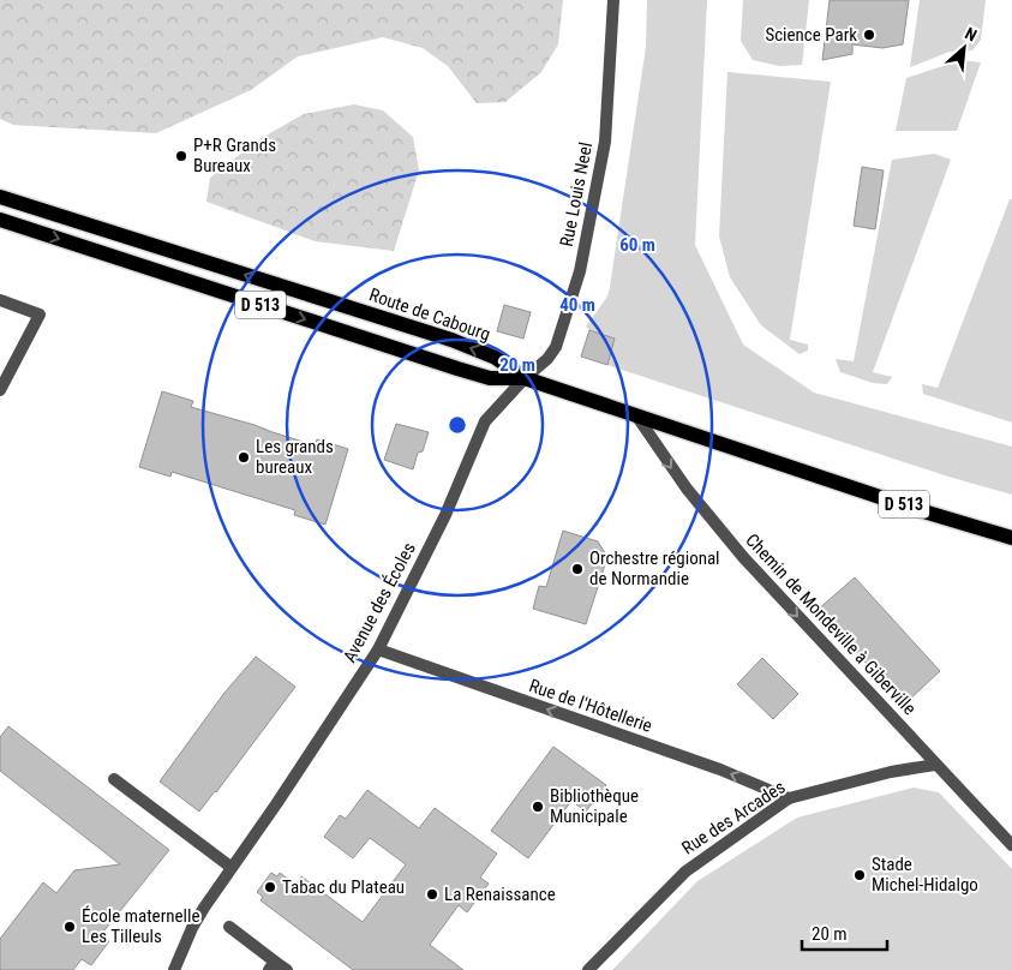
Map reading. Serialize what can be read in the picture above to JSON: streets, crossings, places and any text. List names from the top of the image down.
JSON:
{
  "streets": {
    "main road": ["D 513", "Route de Cabourg"],
    "street": [
      "Rue Louis Neel",
      "Avenue des Écoles",
      "Chemin de Mondeville à Giberville",
      "Rue de l'Hôtellerie",
      "Rue des Arcades"
    ]
  },
  "crossings": [
    ["Rue Louis Neel", "D 513"],
    ["Rue Louis Neel", "Route de Cabourg"],
    ["Rue Louis Neel", "Avenue des Écoles"],
    ["D 513", "Route de Cabourg"],
    ["D 513", "Avenue des Écoles"],
    ["D 513", "Chemin de Mondeville à Giberville"],
    ["Route de Cabourg", "Avenue des Écoles"],
    ["Avenue des Écoles", "Rue de l'Hôtellerie"],
    ["Chemin de Mondeville à Giberville", "Rue des Arcades"],
    ["Rue de l'Hôtellerie", "Rue des Arcades"]
  ],
  "one_way": ["Chemin de Mondeville à Giberville", "Rue de l'Hôtellerie"],
  "places": [
    "Science Park",
    "P+R Grands Bureaux",
    "Les grands bureaux",
    "Orchestre régional de Normandie",
    "Bibliothèque Municipale",
    "Stade Michel-Hidalgo",
    "Tabac du Plateau",
    "La Renaissance",
    "École maternelle Les Tilleuls"
  ],
  "scale_bar": "20 m",
  "north": "top right",
  "rings": ["60 m", "40 m", "20 m"]
}
